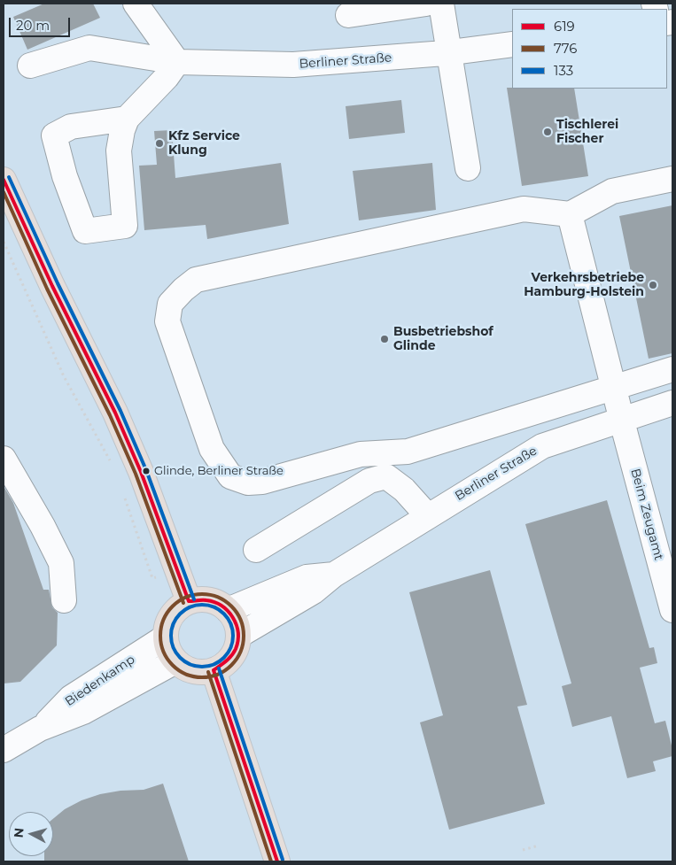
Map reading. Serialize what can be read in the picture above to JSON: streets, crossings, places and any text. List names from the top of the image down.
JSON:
{
  "streets": {
    "street": ["Berliner Straße", "Beim Zeugamt", "Biedenkamp"]
  },
  "crossings": [
    ["Berliner Straße", "Beim Zeugamt"],
    ["Berliner Straße", "Biedenkamp"]
  ],
  "places": [
    "Tischlerei Fischer",
    "Kfz Service Klung",
    "Verkehrsbetriebe Hamburg-Holstein",
    "Busbetriebshof Glinde",
    "Glinde, Berliner Straße"
  ],
  "lines": ["transit line 133", "transit line 619", "transit line 776"],
  "legend": ["619", "776", "133"],
  "scale_bar": "20 m",
  "north": "left"
}
